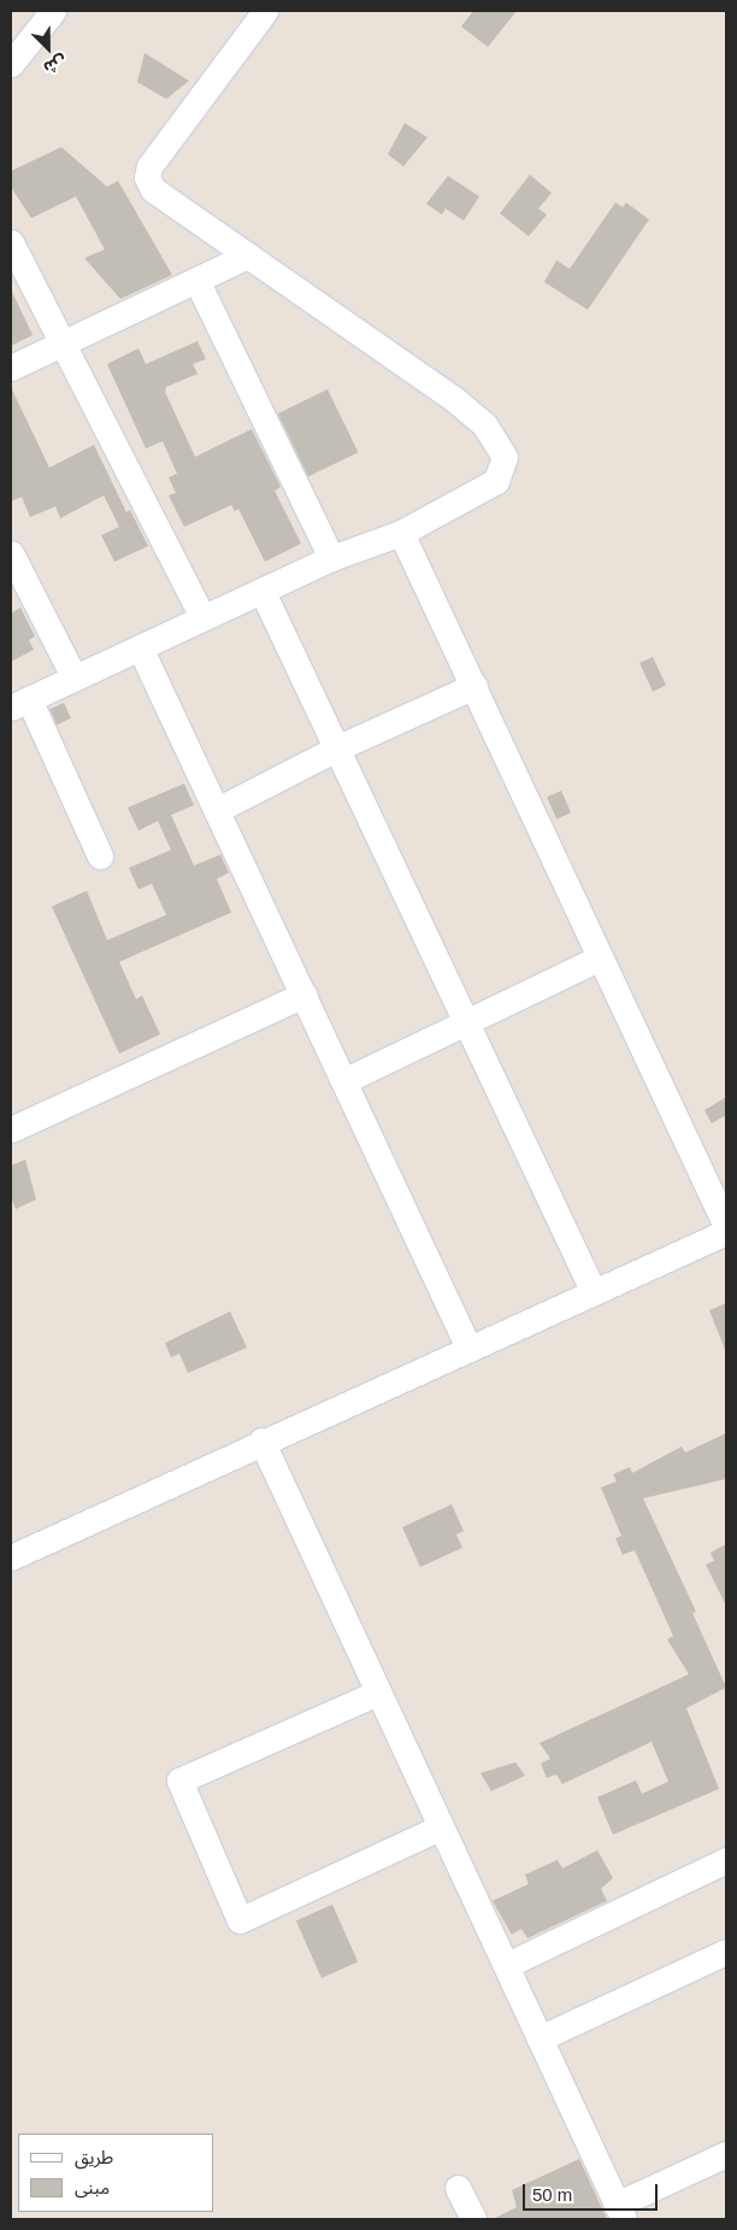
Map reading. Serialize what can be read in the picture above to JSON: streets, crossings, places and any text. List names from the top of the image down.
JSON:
{
  "legend": ["طريق", "مبنى"],
  "scale_bar": "50 m",
  "north": "bottom right"
}
